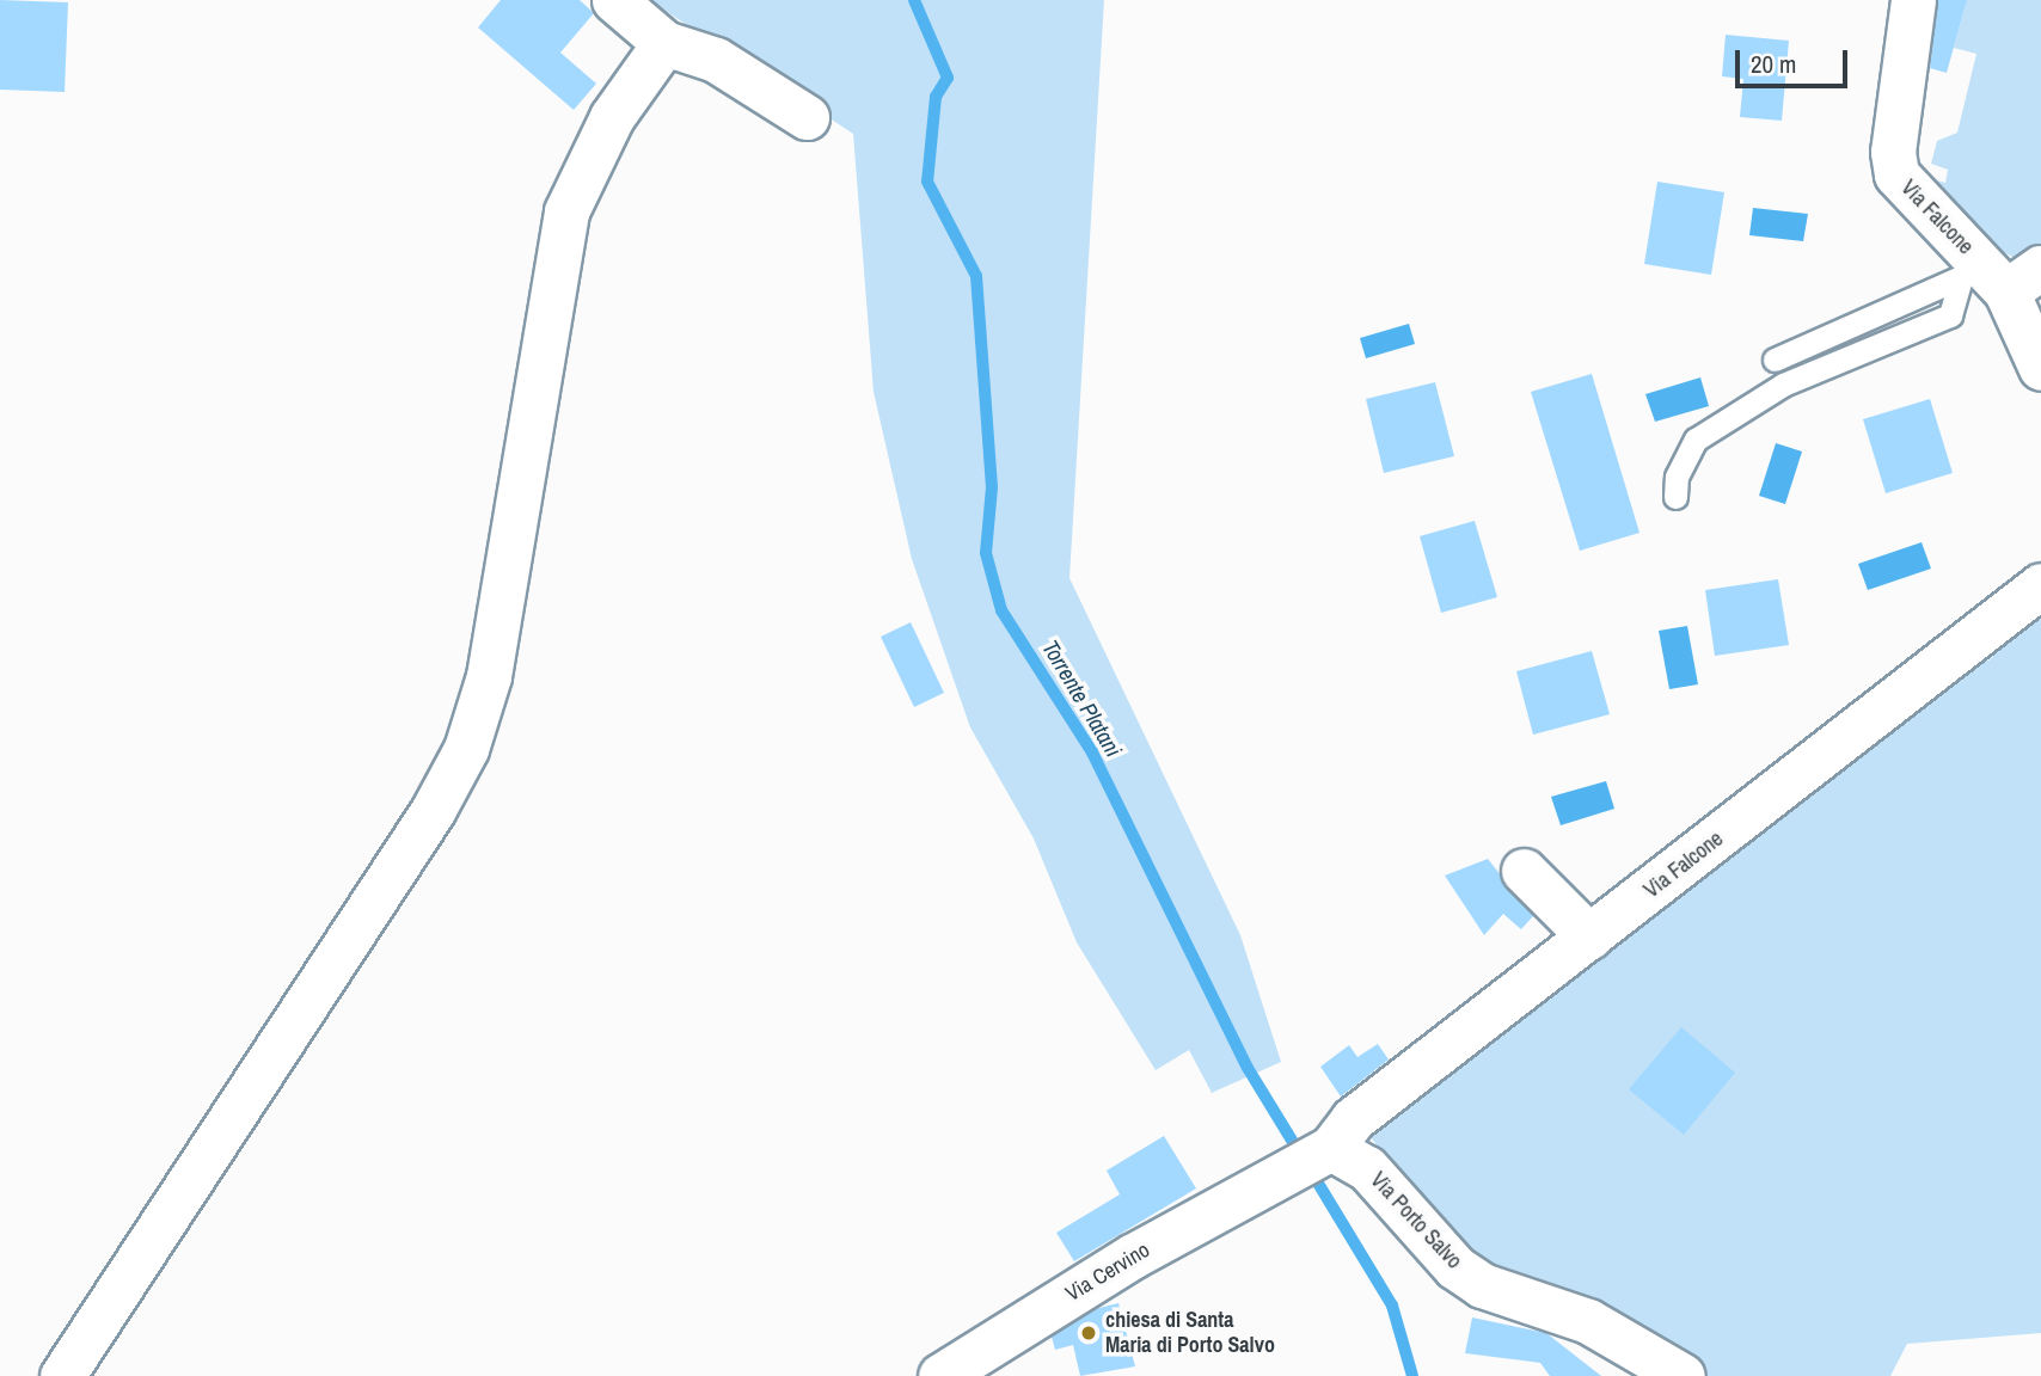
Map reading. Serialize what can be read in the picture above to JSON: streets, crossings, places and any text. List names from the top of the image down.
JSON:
{
  "streets": {
    "street": ["Via Falcone", "Via Porto Salvo", "Via Cervino"]
  },
  "crossings": [
    ["Via Falcone", "Via Porto Salvo"],
    ["Via Falcone", "Via Cervino"],
    ["Via Porto Salvo", "Via Cervino"]
  ],
  "water": ["Torrente Platani"],
  "places": ["chiesa di Santa Maria di Porto Salvo"],
  "scale_bar": "20 m"
}
